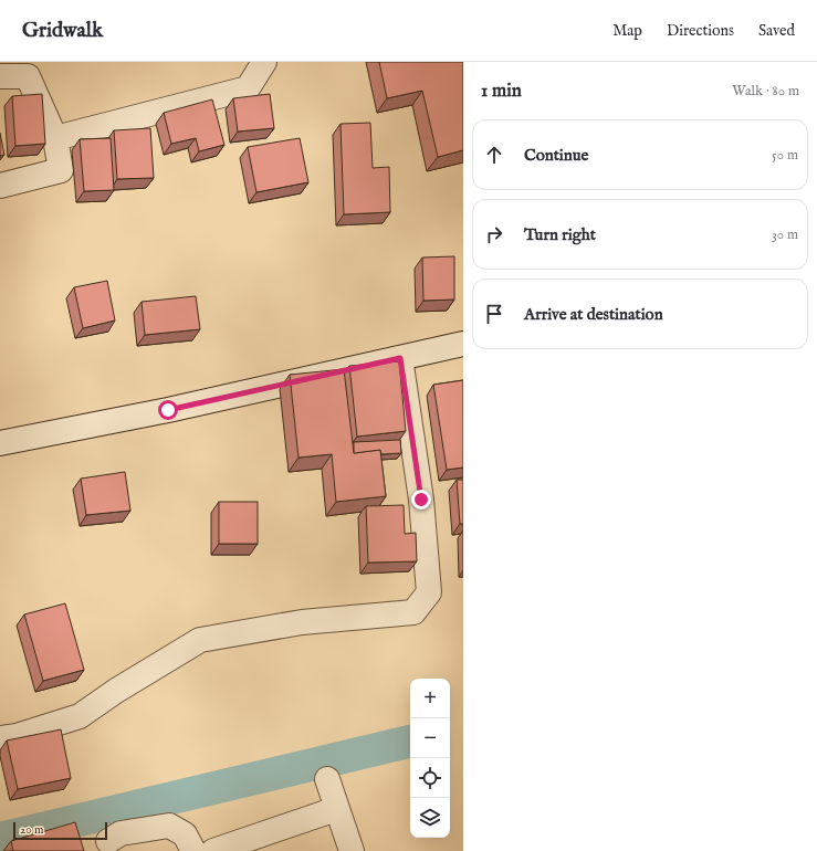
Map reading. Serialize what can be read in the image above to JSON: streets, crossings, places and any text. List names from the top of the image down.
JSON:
{
  "scale_bar": "20 m",
  "page": {
    "header": "Gridwalk",
    "nav": ["Map", "Directions", "Saved"],
    "heading": ["1 min", "Walk · 80 m"],
    "list": [
      ["Continue", "50 m"],
      ["Turn right", "30 m"],
      "Arrive at destination"
    ],
    "map_buttons": ["+", "−"],
    "scale": "20 m"
  }
}
